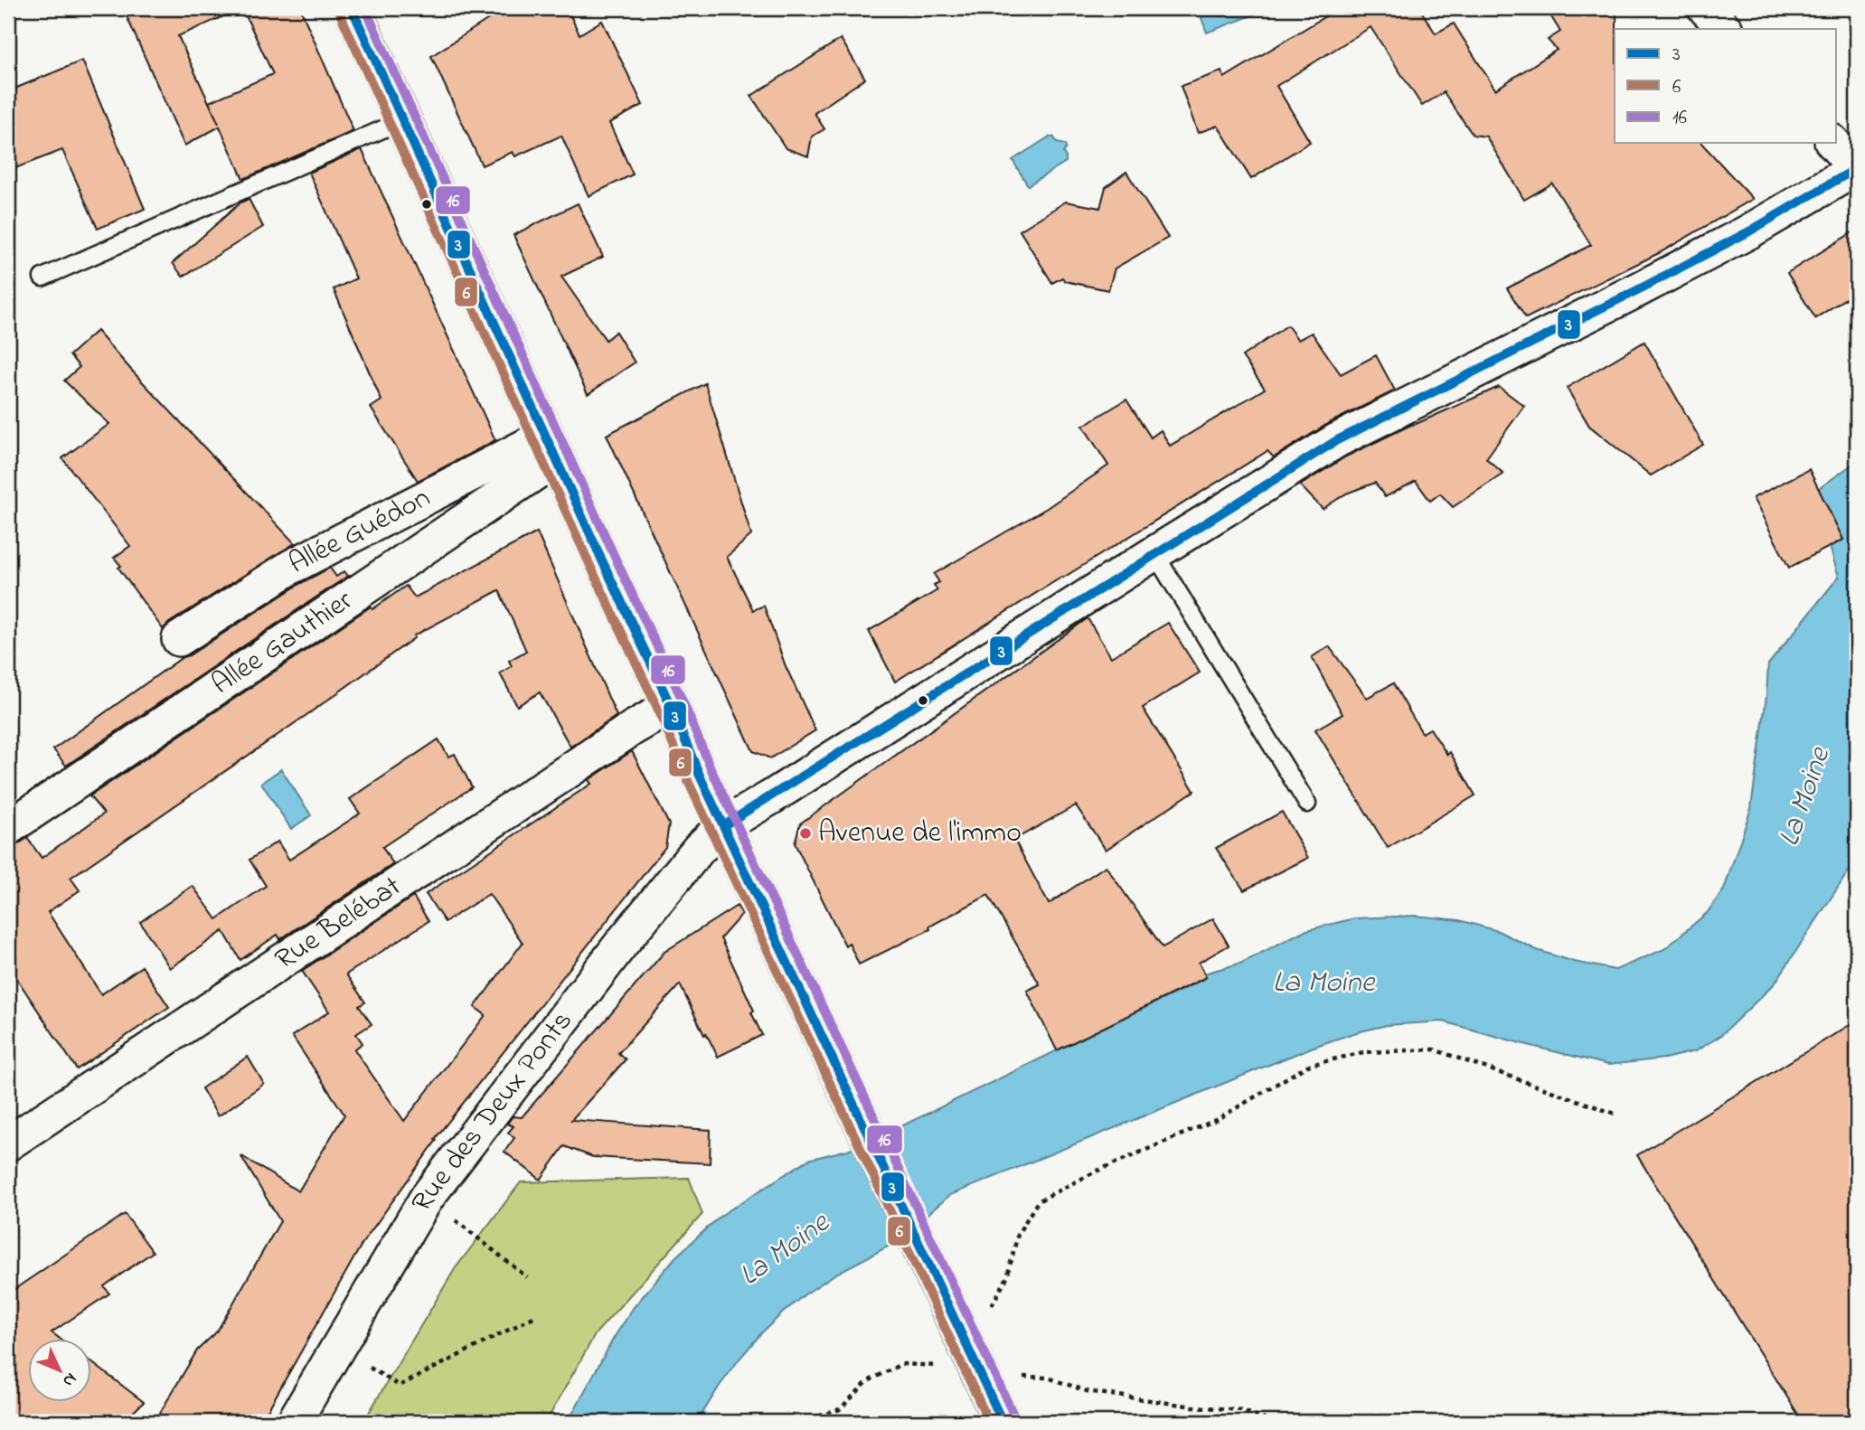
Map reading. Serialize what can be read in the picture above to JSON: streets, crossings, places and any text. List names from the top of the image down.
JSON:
{
  "streets": {
    "street": [
      "Allée Guédon",
      "Allée Gauthier",
      "Rue Belébat",
      "Rue des Deux Ponts"
    ]
  },
  "crossings": [
    ["Allée Guédon", "Allée Gauthier"]
  ],
  "water": ["La Moine"],
  "places": ["Avenue de l'immo"],
  "lines": ["transit line 3", "transit line 16", "transit line 6"],
  "legend": ["3", "6", "16"],
  "north": "bottom right"
}
